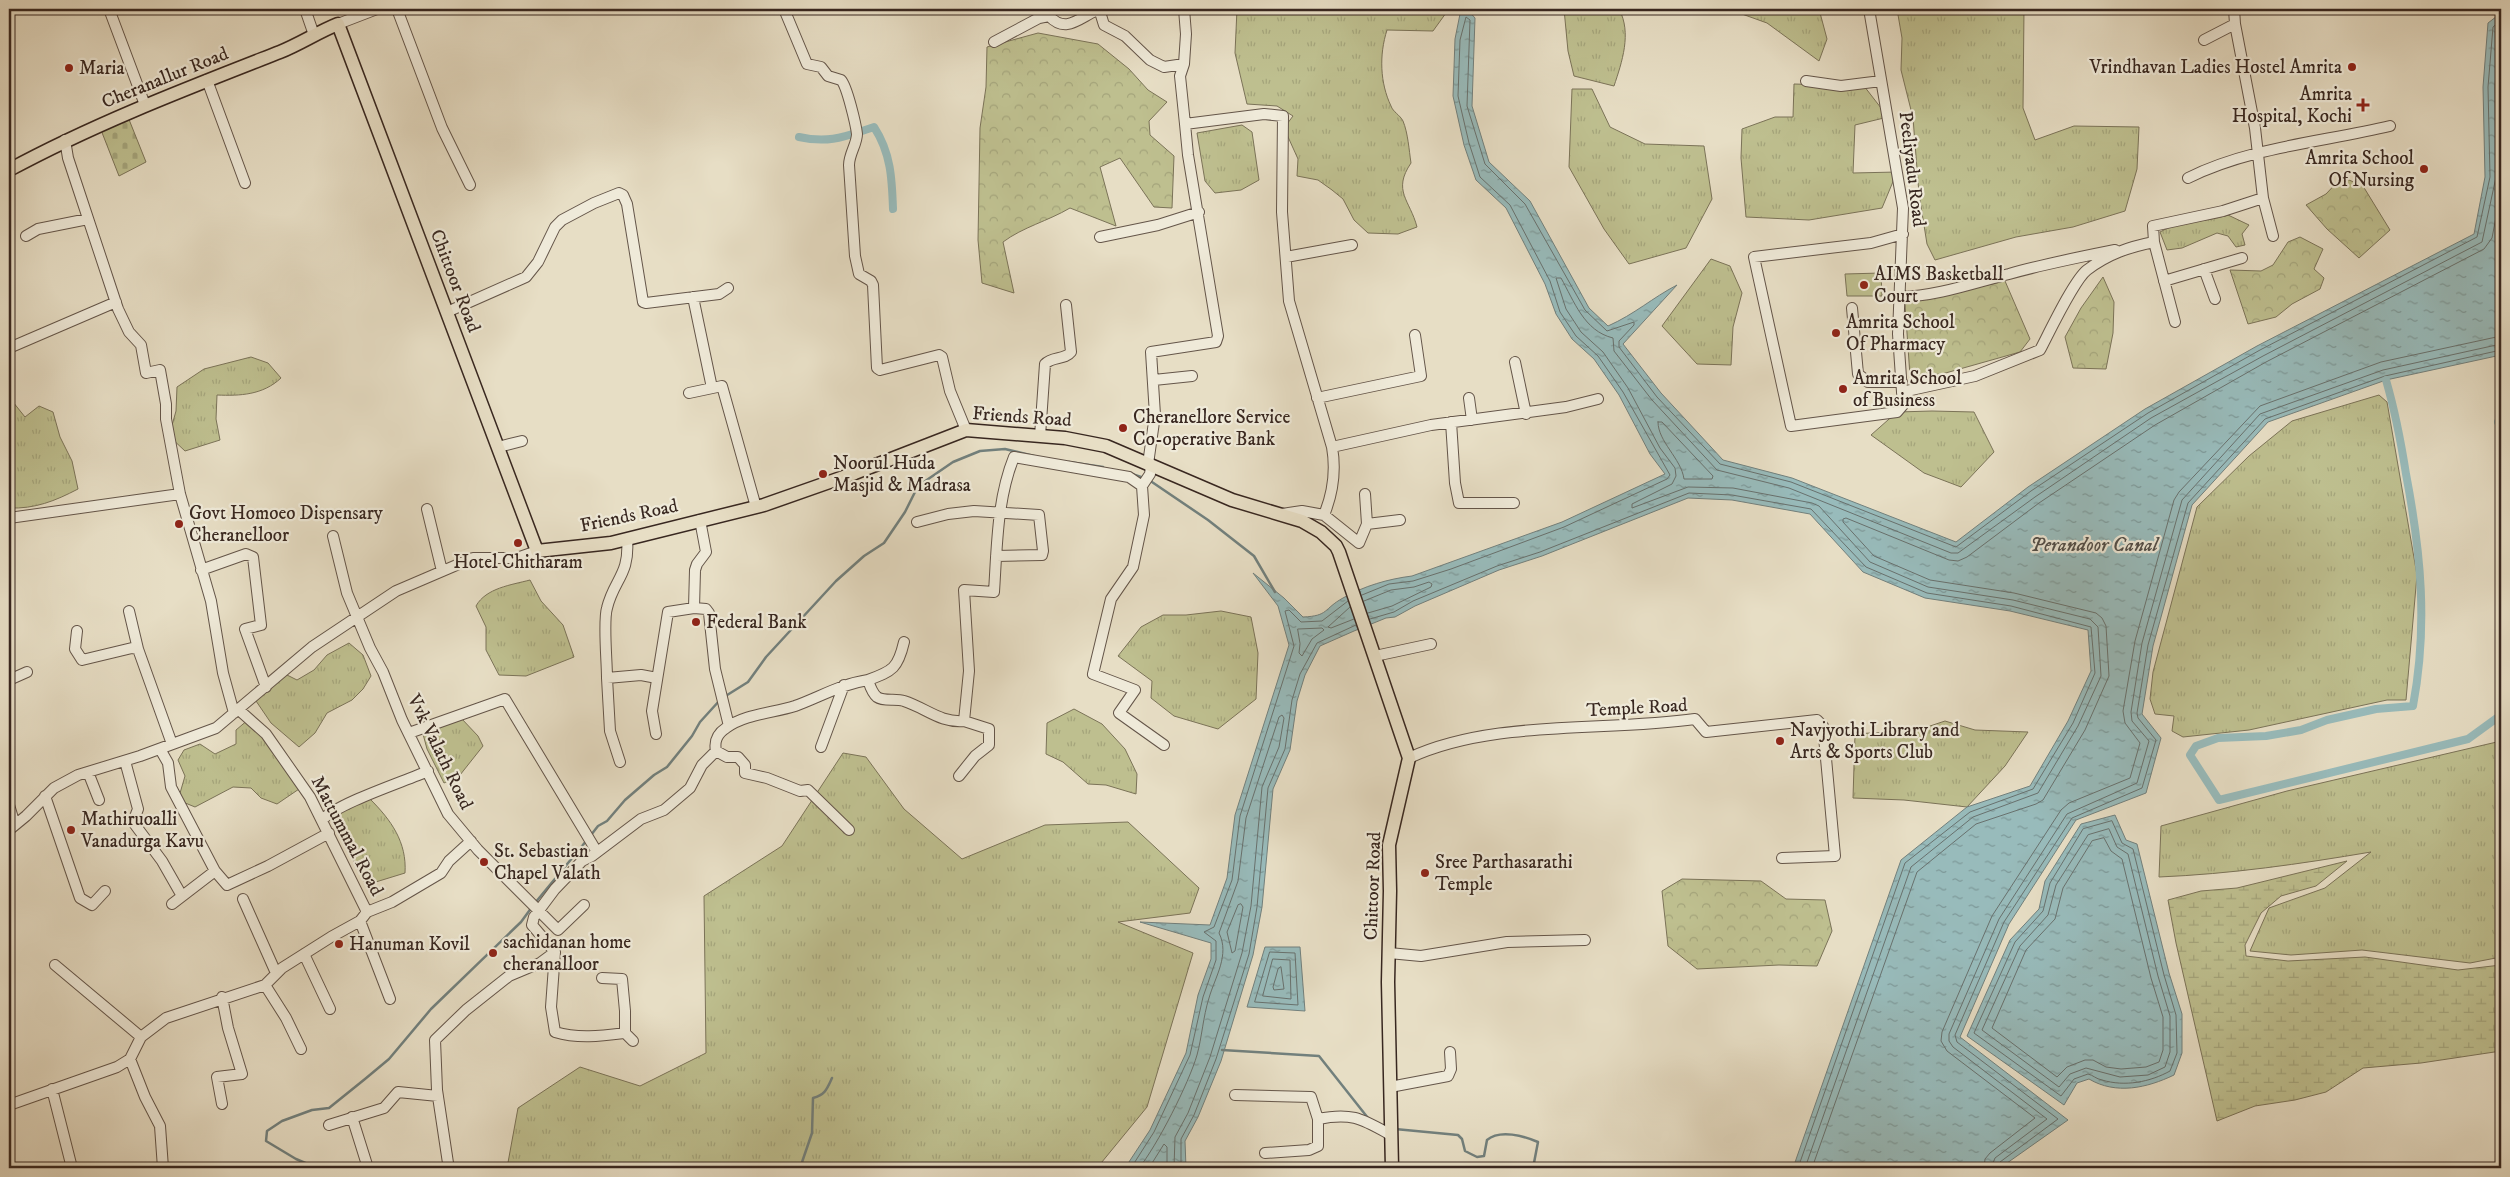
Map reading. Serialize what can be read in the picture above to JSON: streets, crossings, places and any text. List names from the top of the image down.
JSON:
{
  "streets": {
    "main road": ["Cheranallur Road", "Chittoor Road", "Friends Road"],
    "street": [
      "Peeliyadu Road",
      "Temple Road",
      "Vvk Valath Road",
      "Mattummal Road"
    ]
  },
  "crossings": [
    ["Cheranallur Road", "Chittoor Road"],
    ["Chittoor Road", "Friends Road"],
    ["Chittoor Road", "Temple Road"]
  ],
  "water": ["Perandoor Canal"],
  "places": {
    "other": [
      "Vrindhavan Ladies Hostel Amrita",
      "Maria",
      "Amrita School Of Nursing",
      "AIMS Basketball Court",
      "Amrita School Of Pharmacy",
      "Amrita School of Business",
      "Cheranellore Service Co-operative Bank",
      "Noorul Huda Masjid & Madrasa",
      "Govt Homoeo Dispensary Cheranelloor",
      "Hotel Chitharam",
      "Federal Bank",
      "Navjyothi Library and Arts & Sports Club",
      "Mathiruoalli Vanadurga Kavu",
      "St. Sebastian Chapel Valath",
      "Sree Parthasarathi Temple",
      "Hanuman Kovil",
      "sachidanan home cheranalloor"
    ],
    "health": ["Amrita Hospital, Kochi"]
  }
}
